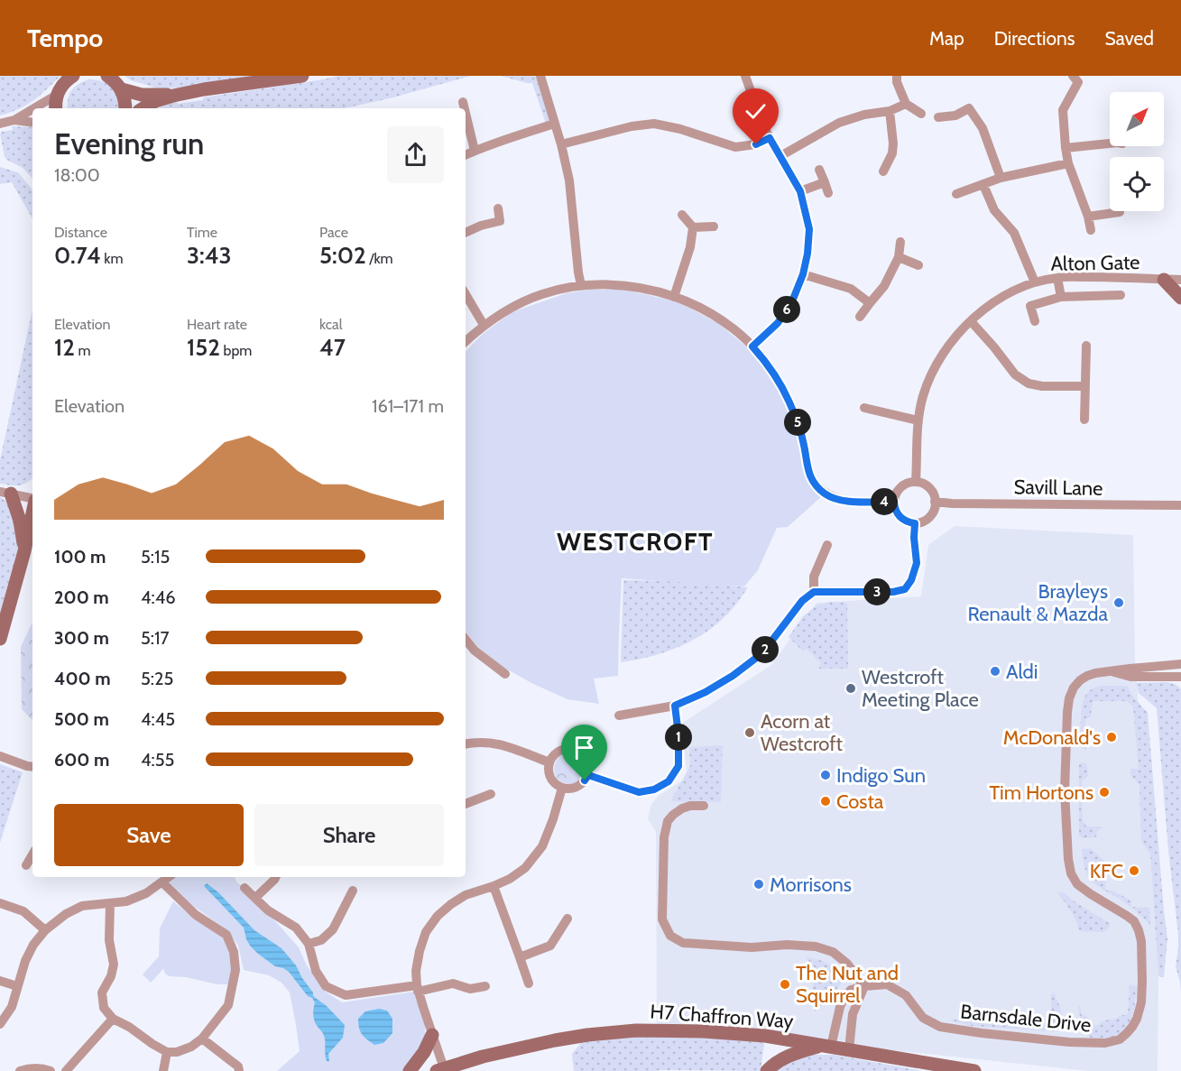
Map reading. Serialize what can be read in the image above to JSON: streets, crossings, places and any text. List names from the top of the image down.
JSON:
{
  "streets": {
    "street": [
      "Alton Gate",
      "Savill Lane",
      "H7 Chaffron Way",
      "Barnsdale Drive"
    ]
  },
  "crossings": [
    ["Alton Gate", "Savill Lane"]
  ],
  "districts": ["WESTCROFT"],
  "places": [
    "Brayleys Renault & Mazda",
    "Aldi",
    "Westcroft Meeting Place",
    "Acorn at Westcroft",
    "McDonald's",
    "Indigo Sun",
    "Tim Hortons",
    "Costa",
    "KFC",
    "Morrisons",
    "The Nut and Squirrel"
  ],
  "north": "top right",
  "page": {
    "header": "Tempo",
    "nav": ["Map", "Directions", "Saved"],
    "heading": ["Evening run", "18:00"],
    "stats": [
      ["Distance", "0.74 km"],
      ["Time", "3:43"],
      ["Pace", "5:02 /km"],
      ["Elevation", "12 m"],
      ["Heart rate", "152 bpm"],
      ["kcal", "47"]
    ],
    "pins": [
      "6",
      "5",
      "4",
      "3",
      "2",
      "1"
    ],
    "chart": ["Elevation", "161–171 m"],
    "list": [
      {
        "name": "100 m",
        "note": "5:15"
      },
      {
        "name": "200 m",
        "note": "4:46"
      },
      {
        "name": "300 m",
        "note": "5:17"
      },
      {
        "name": "400 m",
        "note": "5:25"
      },
      {
        "name": "500 m",
        "note": "4:45"
      },
      {
        "name": "600 m",
        "note": "4:55"
      }
    ],
    "buttons": ["Save", "Share"]
  }
}
